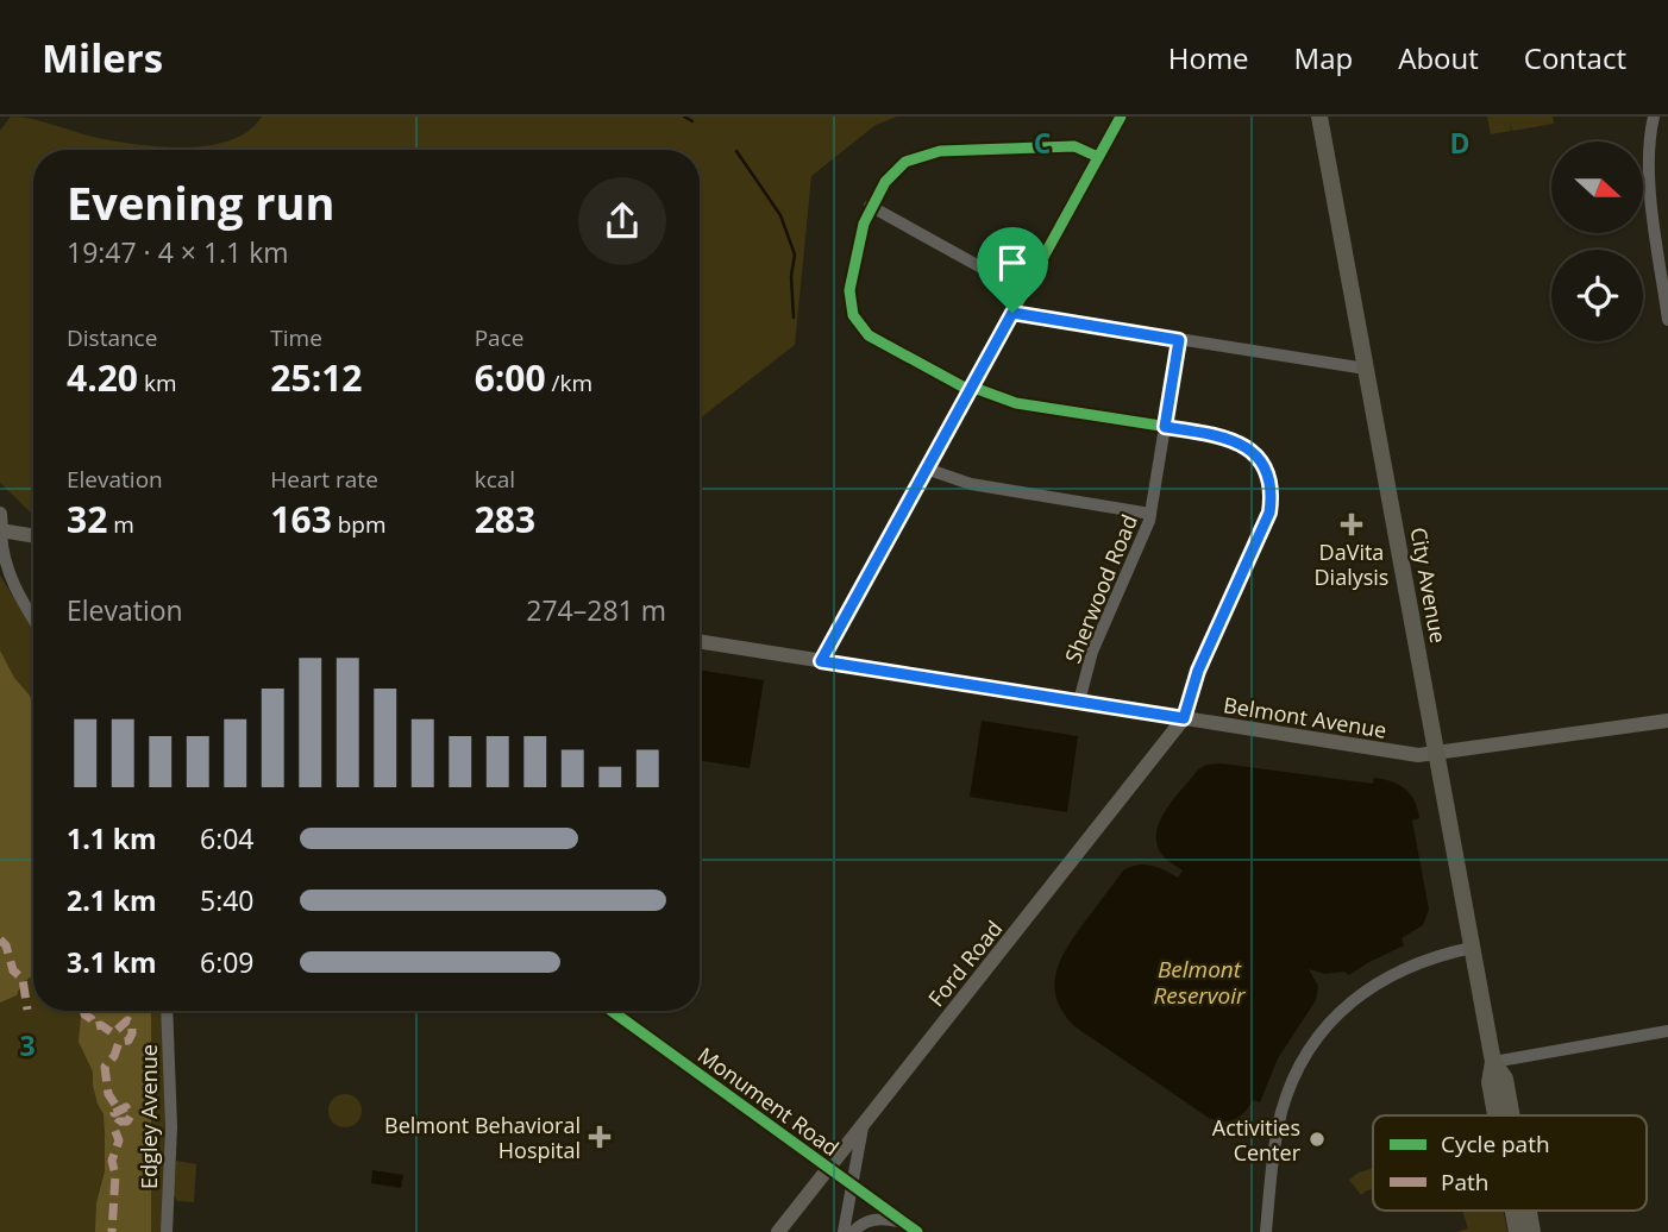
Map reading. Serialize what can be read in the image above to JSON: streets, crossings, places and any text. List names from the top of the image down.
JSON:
{
  "streets": {
    "highway": ["City Avenue"],
    "main road": ["Belmont Avenue", "Ford Road"],
    "street": ["Sherwood Road", "Monument Road", "Edgley Avenue"]
  },
  "crossings": [
    ["City Avenue", "Belmont Avenue"],
    ["Sherwood Road", "Belmont Avenue"],
    ["Belmont Avenue", "Ford Road"],
    ["Ford Road", "Monument Road"]
  ],
  "water": ["Belmont Reservoir"],
  "places": {
    "health": ["DaVita Dialysis", "Belmont Behavioral Hospital"],
    "other": ["Activities Center"]
  },
  "legend": ["Cycle path", "Path"],
  "north": "right",
  "page": {
    "header": "Milers",
    "nav": [
      "Home",
      "Map",
      "About",
      "Contact"
    ],
    "heading": ["Evening run", "19:47 · 4 × 1.1 km"],
    "stats": [
      ["Distance", "4.20 km"],
      ["Time", "25:12"],
      ["Pace", "6:00 /km"],
      ["Elevation", "32 m"],
      ["Heart rate", "163 bpm"],
      ["kcal", "283"]
    ],
    "chart": ["Elevation", "274–281 m"],
    "list": [
      {
        "name": "1.1 km",
        "note": "6:04"
      },
      {
        "name": "2.1 km",
        "note": "5:40"
      },
      {
        "name": "3.1 km",
        "note": "6:09"
      }
    ]
  },
  "grid": {
    "columns": ["C", "D"],
    "rows": ["3"]
  }
}
